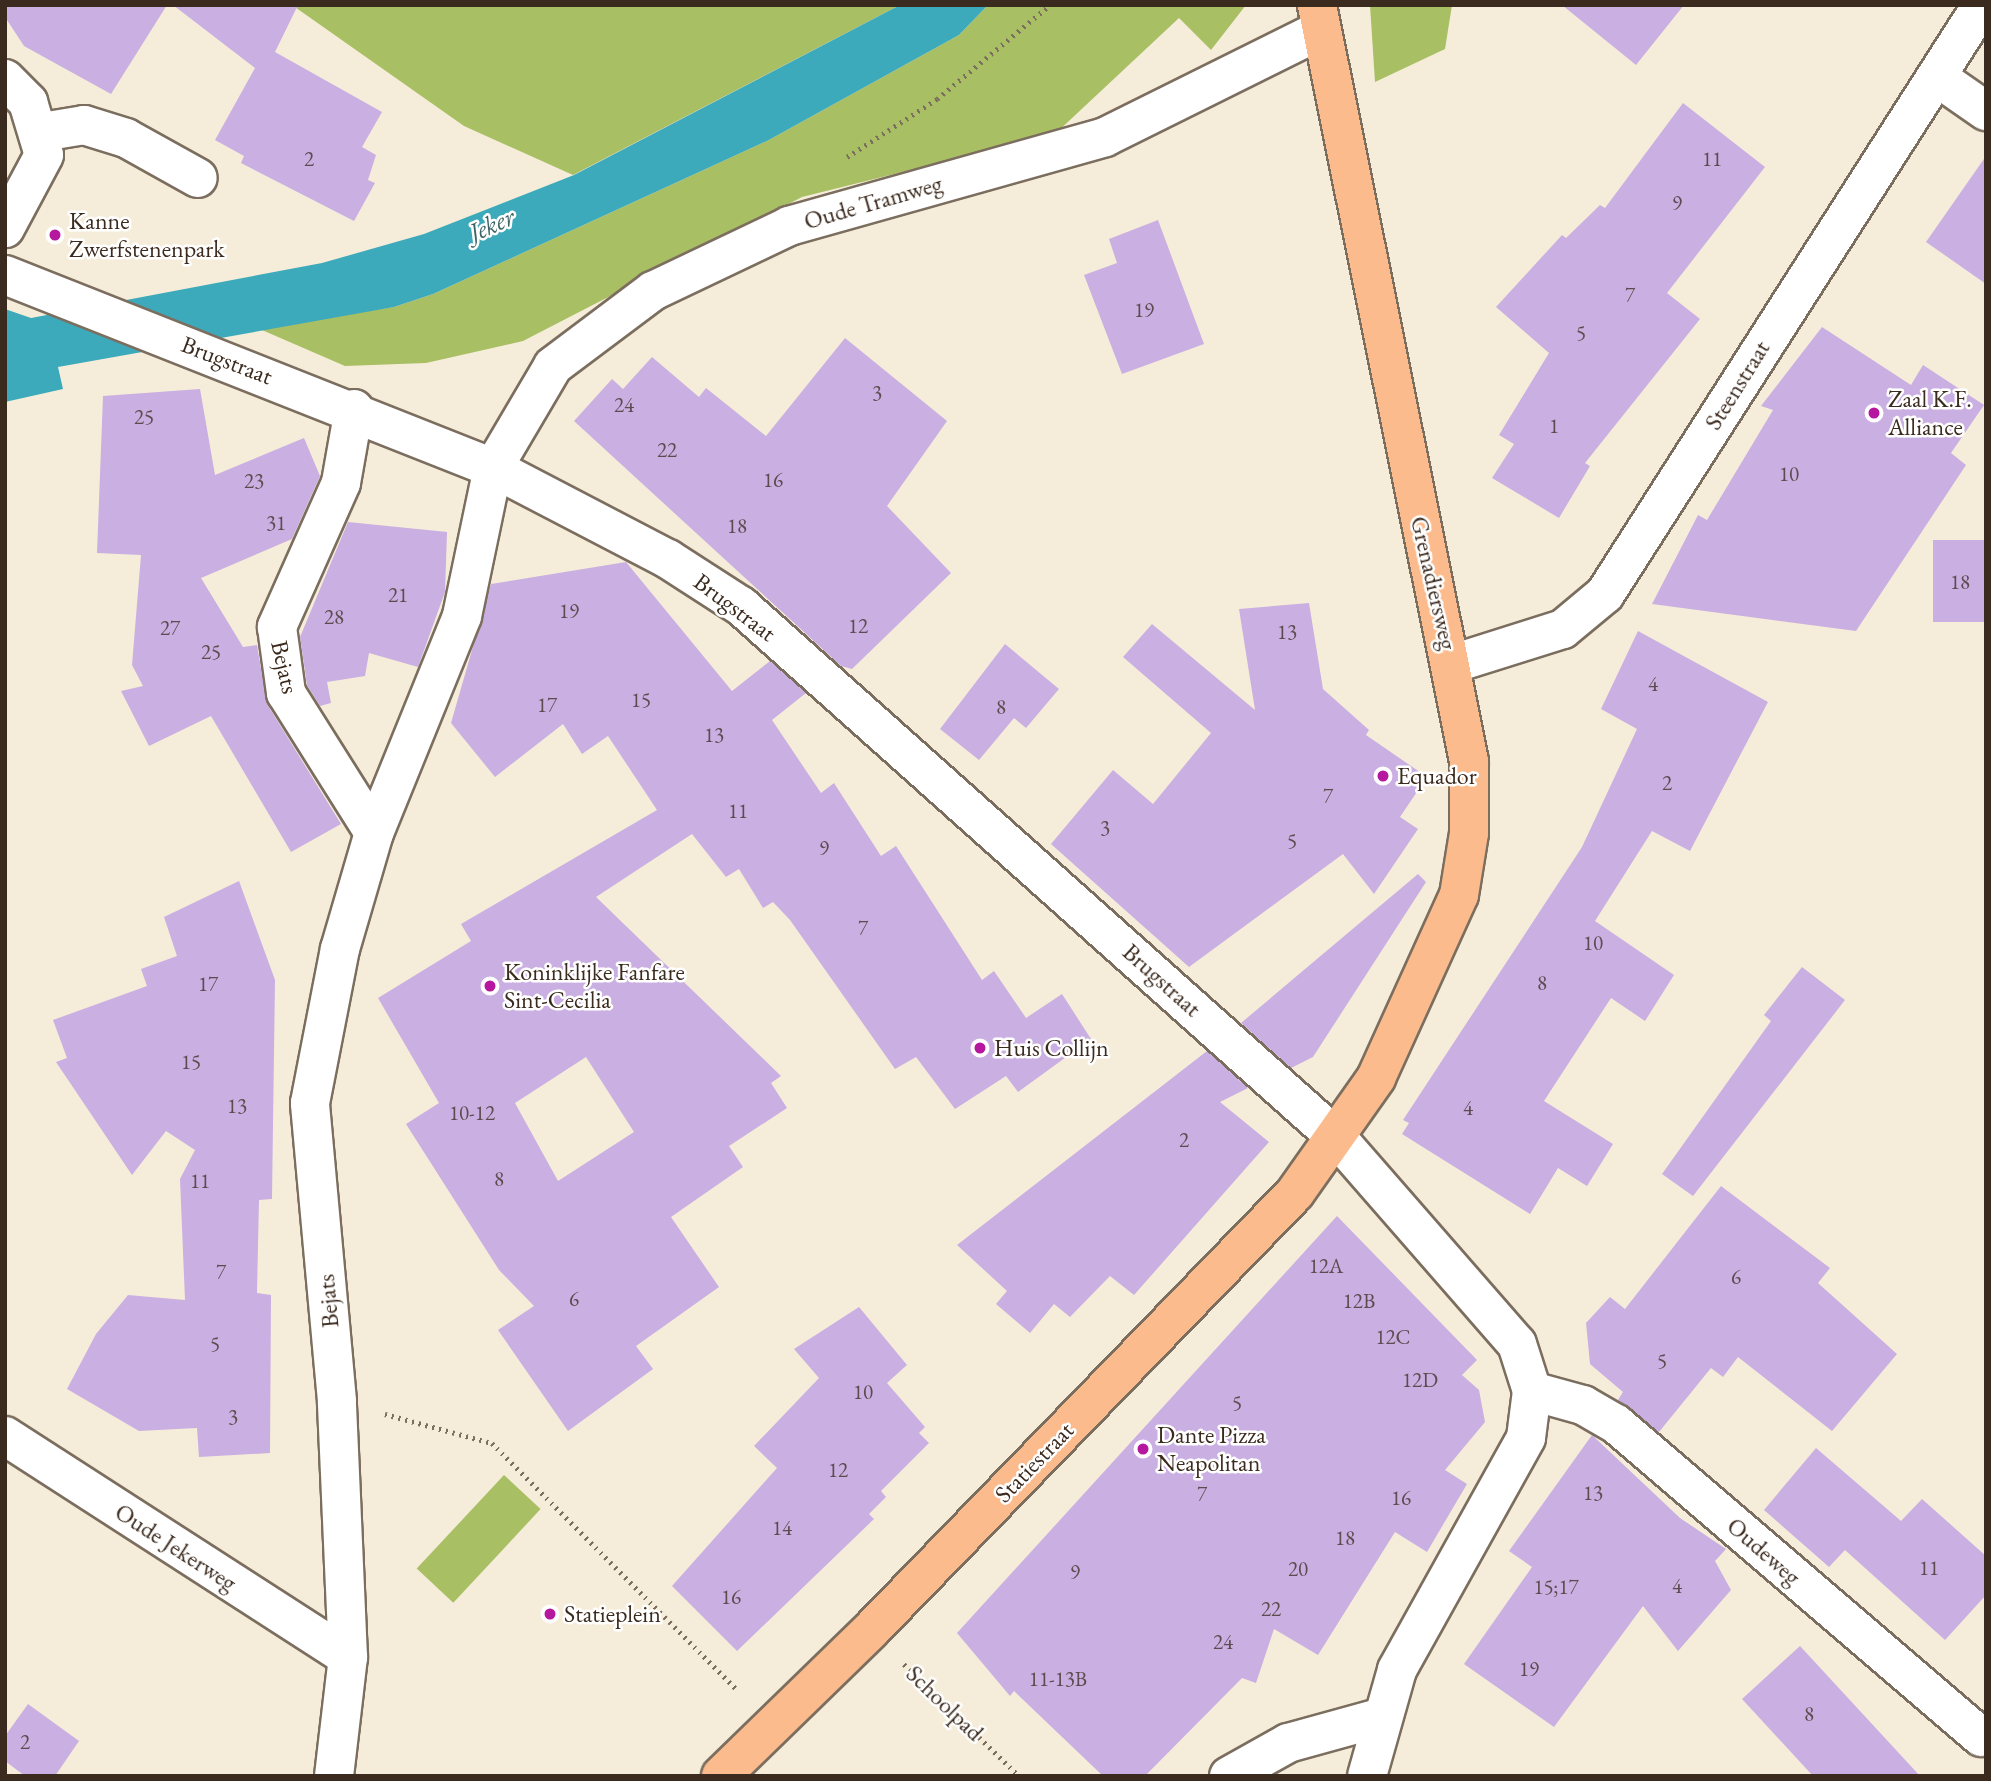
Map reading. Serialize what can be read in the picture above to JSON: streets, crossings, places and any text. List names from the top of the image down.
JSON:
{
  "streets": {
    "main road": ["Grenadiersweg", "Statiestraat"],
    "street": [
      "Oude Tramweg",
      "Brugstraat",
      "Steenstraat",
      "Bejats",
      "Oude Jekerweg",
      "Oudeweg"
    ],
    "path": ["Schoolpad"]
  },
  "crossings": [
    ["Oude Tramweg", "Brugstraat"],
    ["Oude Tramweg", "Grenadiersweg"],
    ["Oude Tramweg", "Bejats"],
    ["Brugstraat", "Grenadiersweg"],
    ["Brugstraat", "Bejats"],
    ["Brugstraat", "Statiestraat"],
    ["Steenstraat", "Grenadiersweg"],
    ["Grenadiersweg", "Statiestraat"],
    ["Bejats", "Oude Jekerweg"],
    ["Statiestraat", "Schoolpad"]
  ],
  "water": ["Jeker"],
  "places": [
    "Kanne Zwerfstenenpark",
    "Zaal K.F. Alliance",
    "Equador",
    "Koninklijke Fanfare Sint-Cecilia",
    "Huis Collijn",
    "Dante Pizza Neapolitan",
    "Statieplein"
  ],
  "house_numbers": [
    "2",
    "11",
    "9",
    "7",
    "19",
    "5",
    "3",
    "24",
    "25",
    "1",
    "22",
    "10",
    "16",
    "23",
    "31",
    "18",
    "18",
    "21",
    "19",
    "28",
    "12",
    "27",
    "13",
    "25",
    "4",
    "15",
    "17",
    "8",
    "13",
    "2",
    "7",
    "11",
    "3",
    "5",
    "9",
    "7",
    "10",
    "8",
    "17",
    "15",
    "13",
    "4",
    "10-12",
    "2",
    "8",
    "11",
    "12A",
    "7",
    "6",
    "6",
    "12B",
    "12C",
    "5",
    "5",
    "12D",
    "10",
    "5",
    "3",
    "12",
    "13",
    "7",
    "16",
    "14",
    "18",
    "11",
    "20",
    "9",
    "4",
    "15;17",
    "16",
    "22",
    "24",
    "19",
    "11-13B",
    "8",
    "2"
  ]
}
